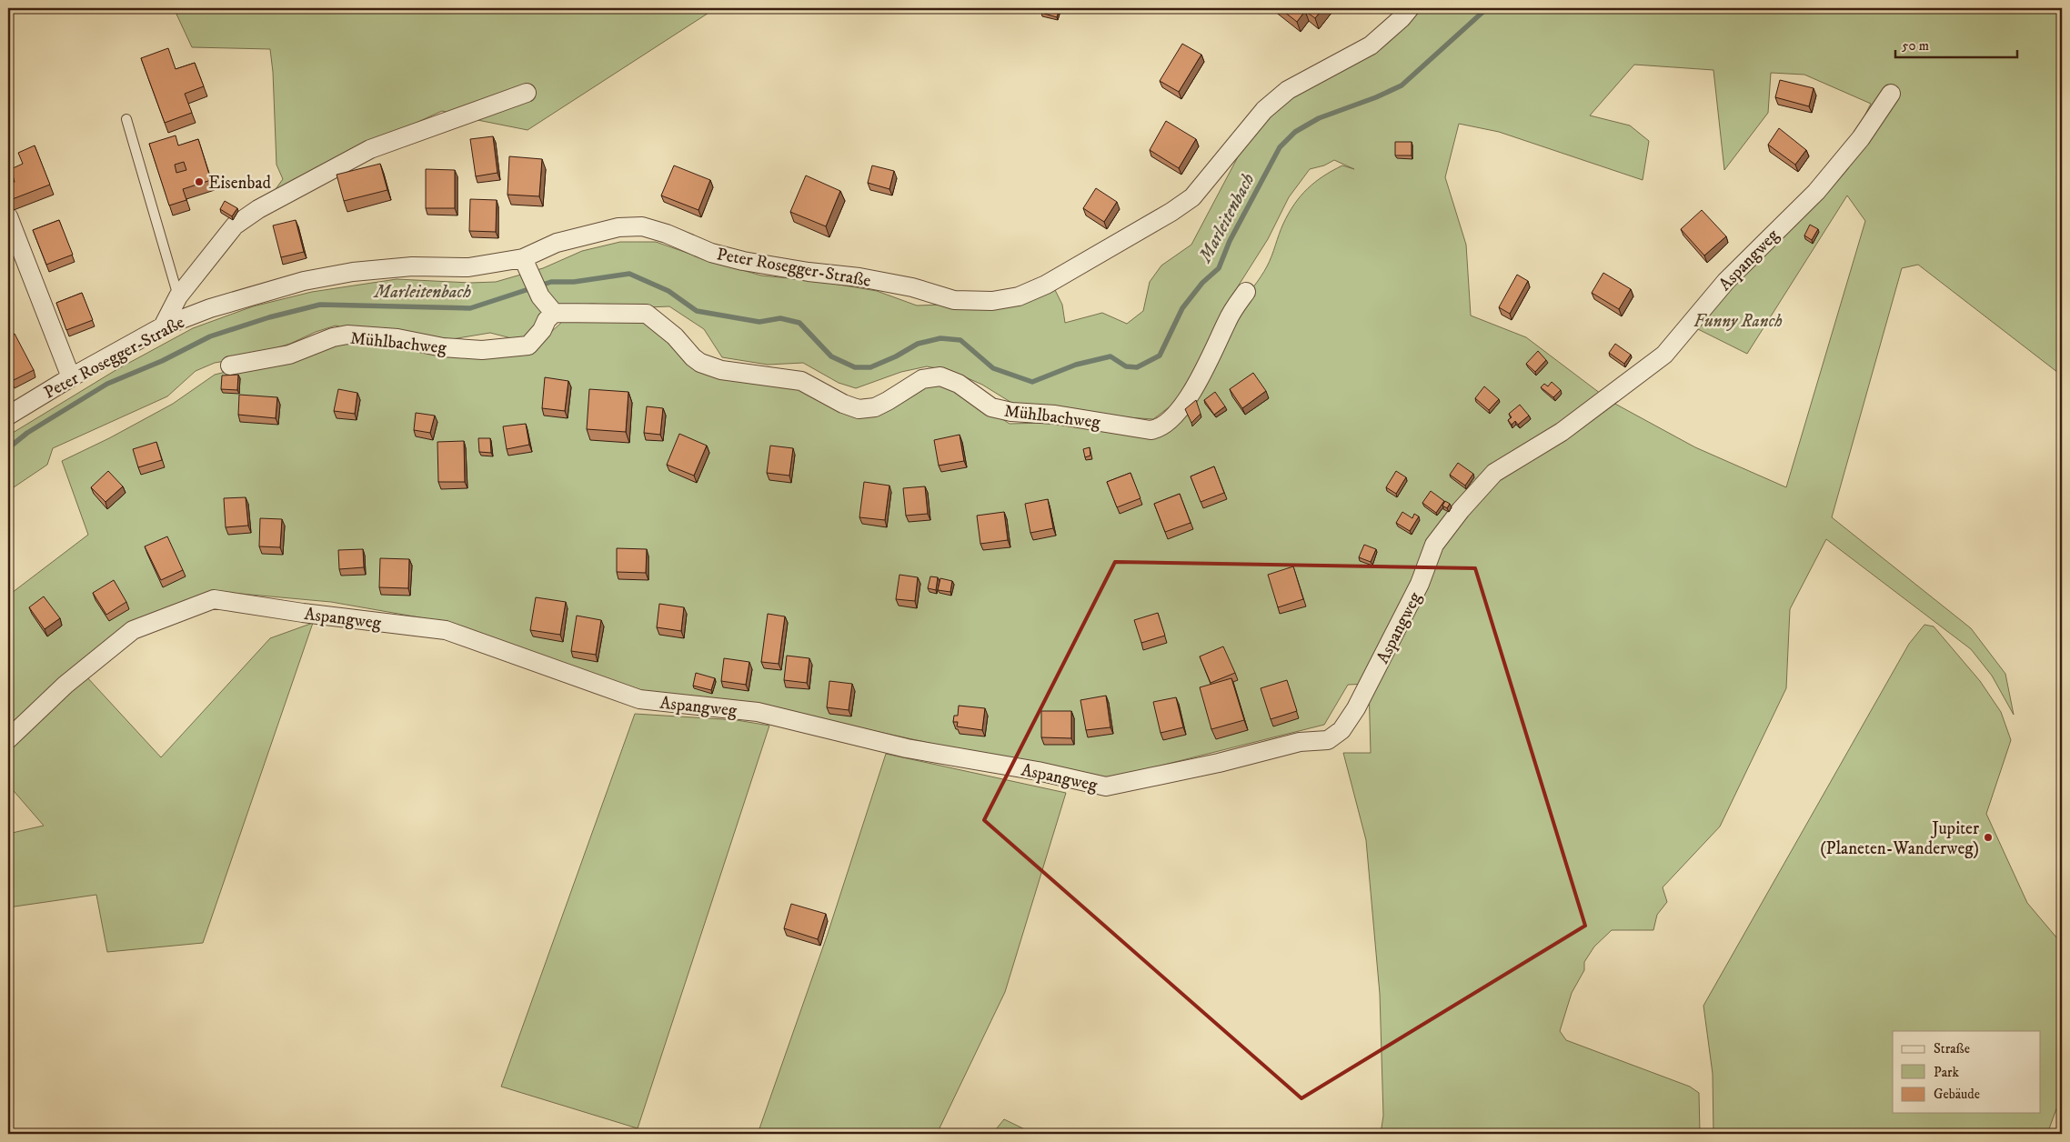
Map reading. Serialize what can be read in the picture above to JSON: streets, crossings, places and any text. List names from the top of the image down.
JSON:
{
  "streets": {
    "street": ["Aspangweg", "Peter Rosegger-Straße", "Mühlbachweg"]
  },
  "water": ["Marleitenbach"],
  "parks": ["Funny Ranch"],
  "places": ["Eisenbad", "Jupiter (Planeten-Wanderweg)"],
  "legend": ["Straße", "Park", "Gebäude"],
  "scale_bar": "50 m"
}
